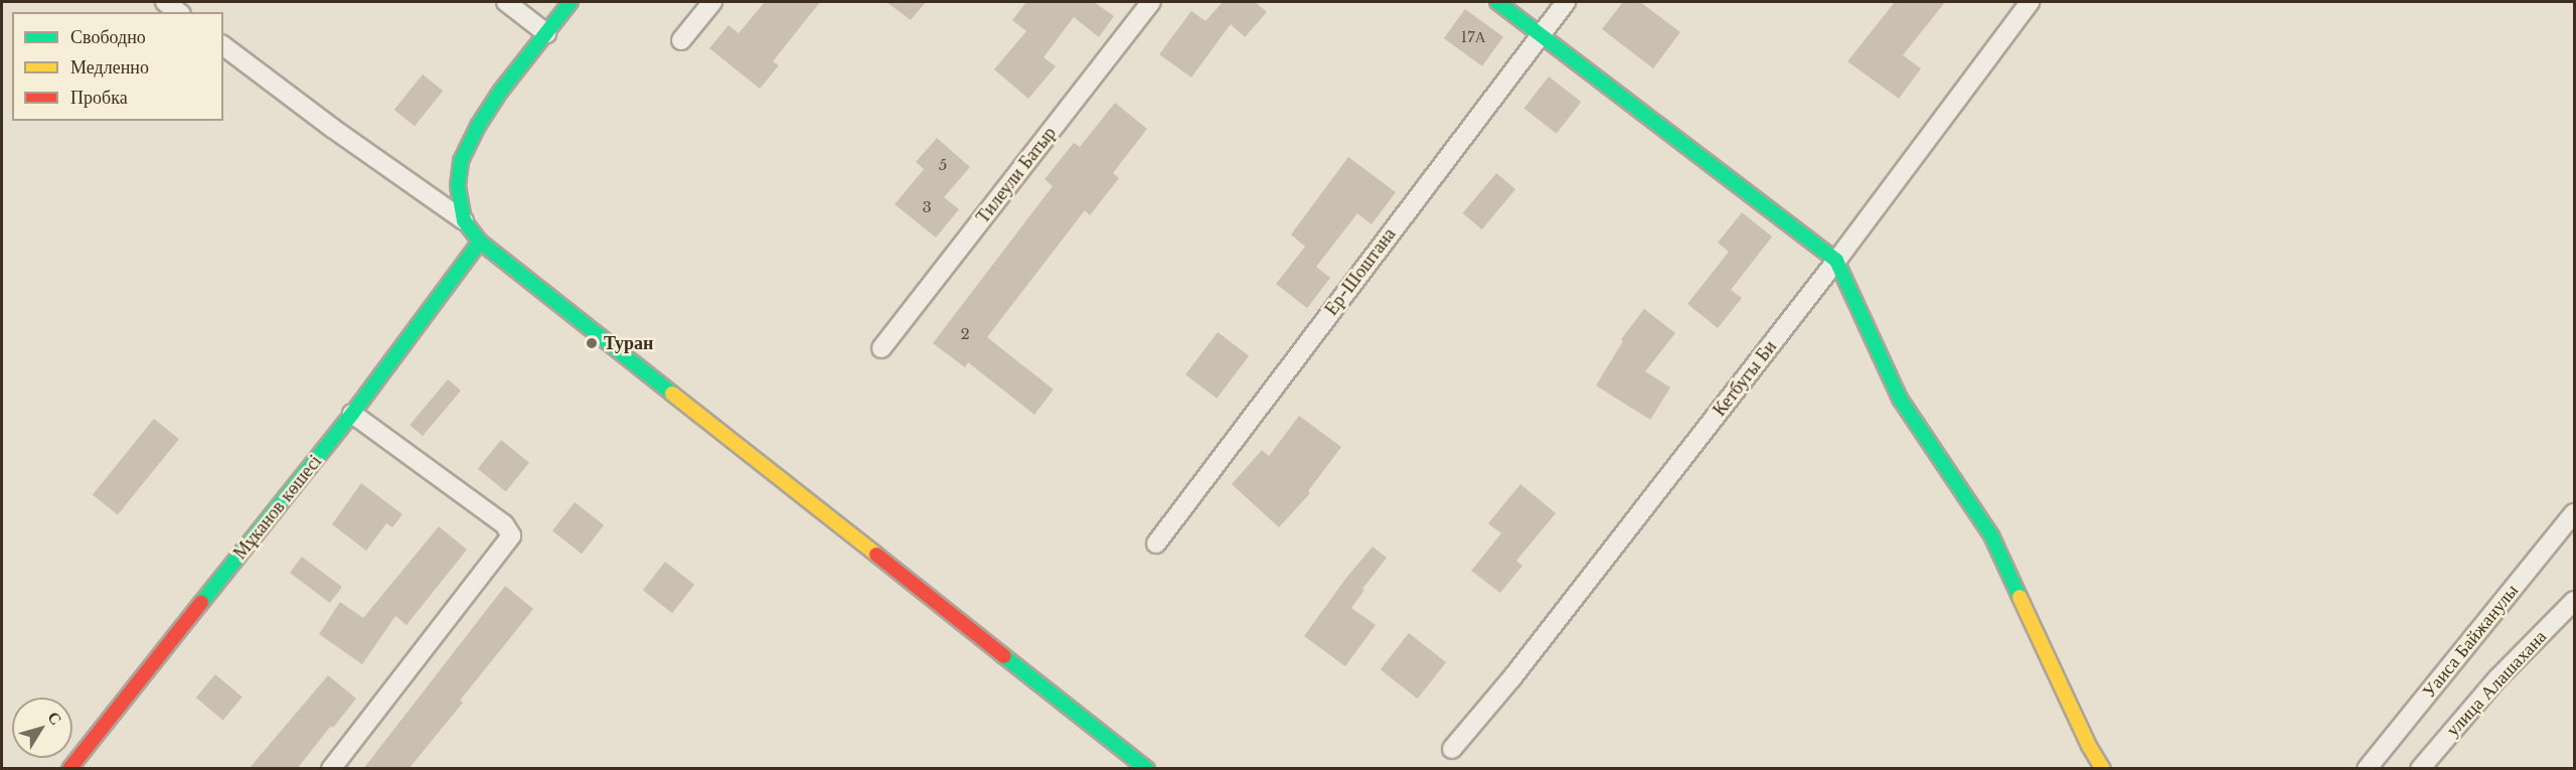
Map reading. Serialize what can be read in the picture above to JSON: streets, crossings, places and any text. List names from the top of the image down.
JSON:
{
  "streets": {
    "street": [
      "Тилеули Батыр",
      "Ер-Шоштана",
      "Кетбугы Би",
      "Мұканов көшесі",
      "Уаиса Байжанулы",
      "улица Алашахана"
    ]
  },
  "places": ["Туран"],
  "house_numbers": [
    "17А",
    "5",
    "3",
    "2"
  ],
  "legend": ["Свободно", "Медленно", "Пробка"],
  "north": "top right"
}
